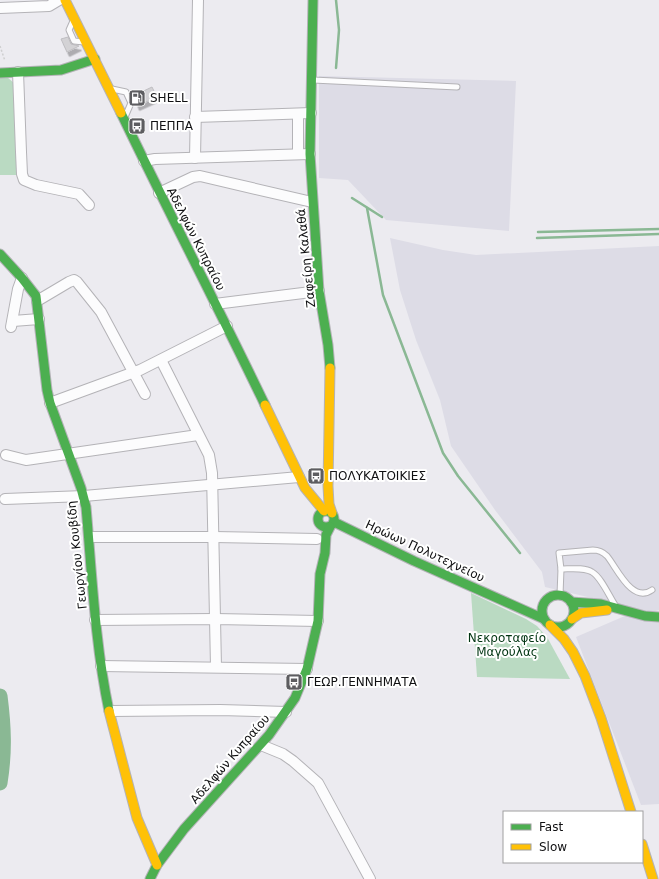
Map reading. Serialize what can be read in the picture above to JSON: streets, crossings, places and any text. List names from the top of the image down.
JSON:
{
  "streets": {
    "main road": [
      "Αδελφών Κυπραίου",
      "Ζαφείρη Καλαθά",
      "Ηρώων Πολυτεχνείου",
      "Γεωργίου Κουβίδη"
    ]
  },
  "crossings": [
    ["Αδελφών Κυπραίου", "Ζαφείρη Καλαθά"],
    ["Αδελφών Κυπραίου", "Ηρώων Πολυτεχνείου"],
    ["Αδελφών Κυπραίου", "Γεωργίου Κουβίδη"],
    ["Ζαφείρη Καλαθά", "Ηρώων Πολυτεχνείου"]
  ],
  "parks": ["Νεκροταφείο Μαγούλας"],
  "places": {
    "fuel station": ["SHELL"],
    "bus stop": ["ΠΕΠΠΑ", "ΠΟΛΥΚΑΤΟΙΚΙΕΣ", "ΓΕΩΡ.ΓΕΝΝΗΜΑΤΑ"]
  },
  "legend": ["Fast", "Slow"]
}
